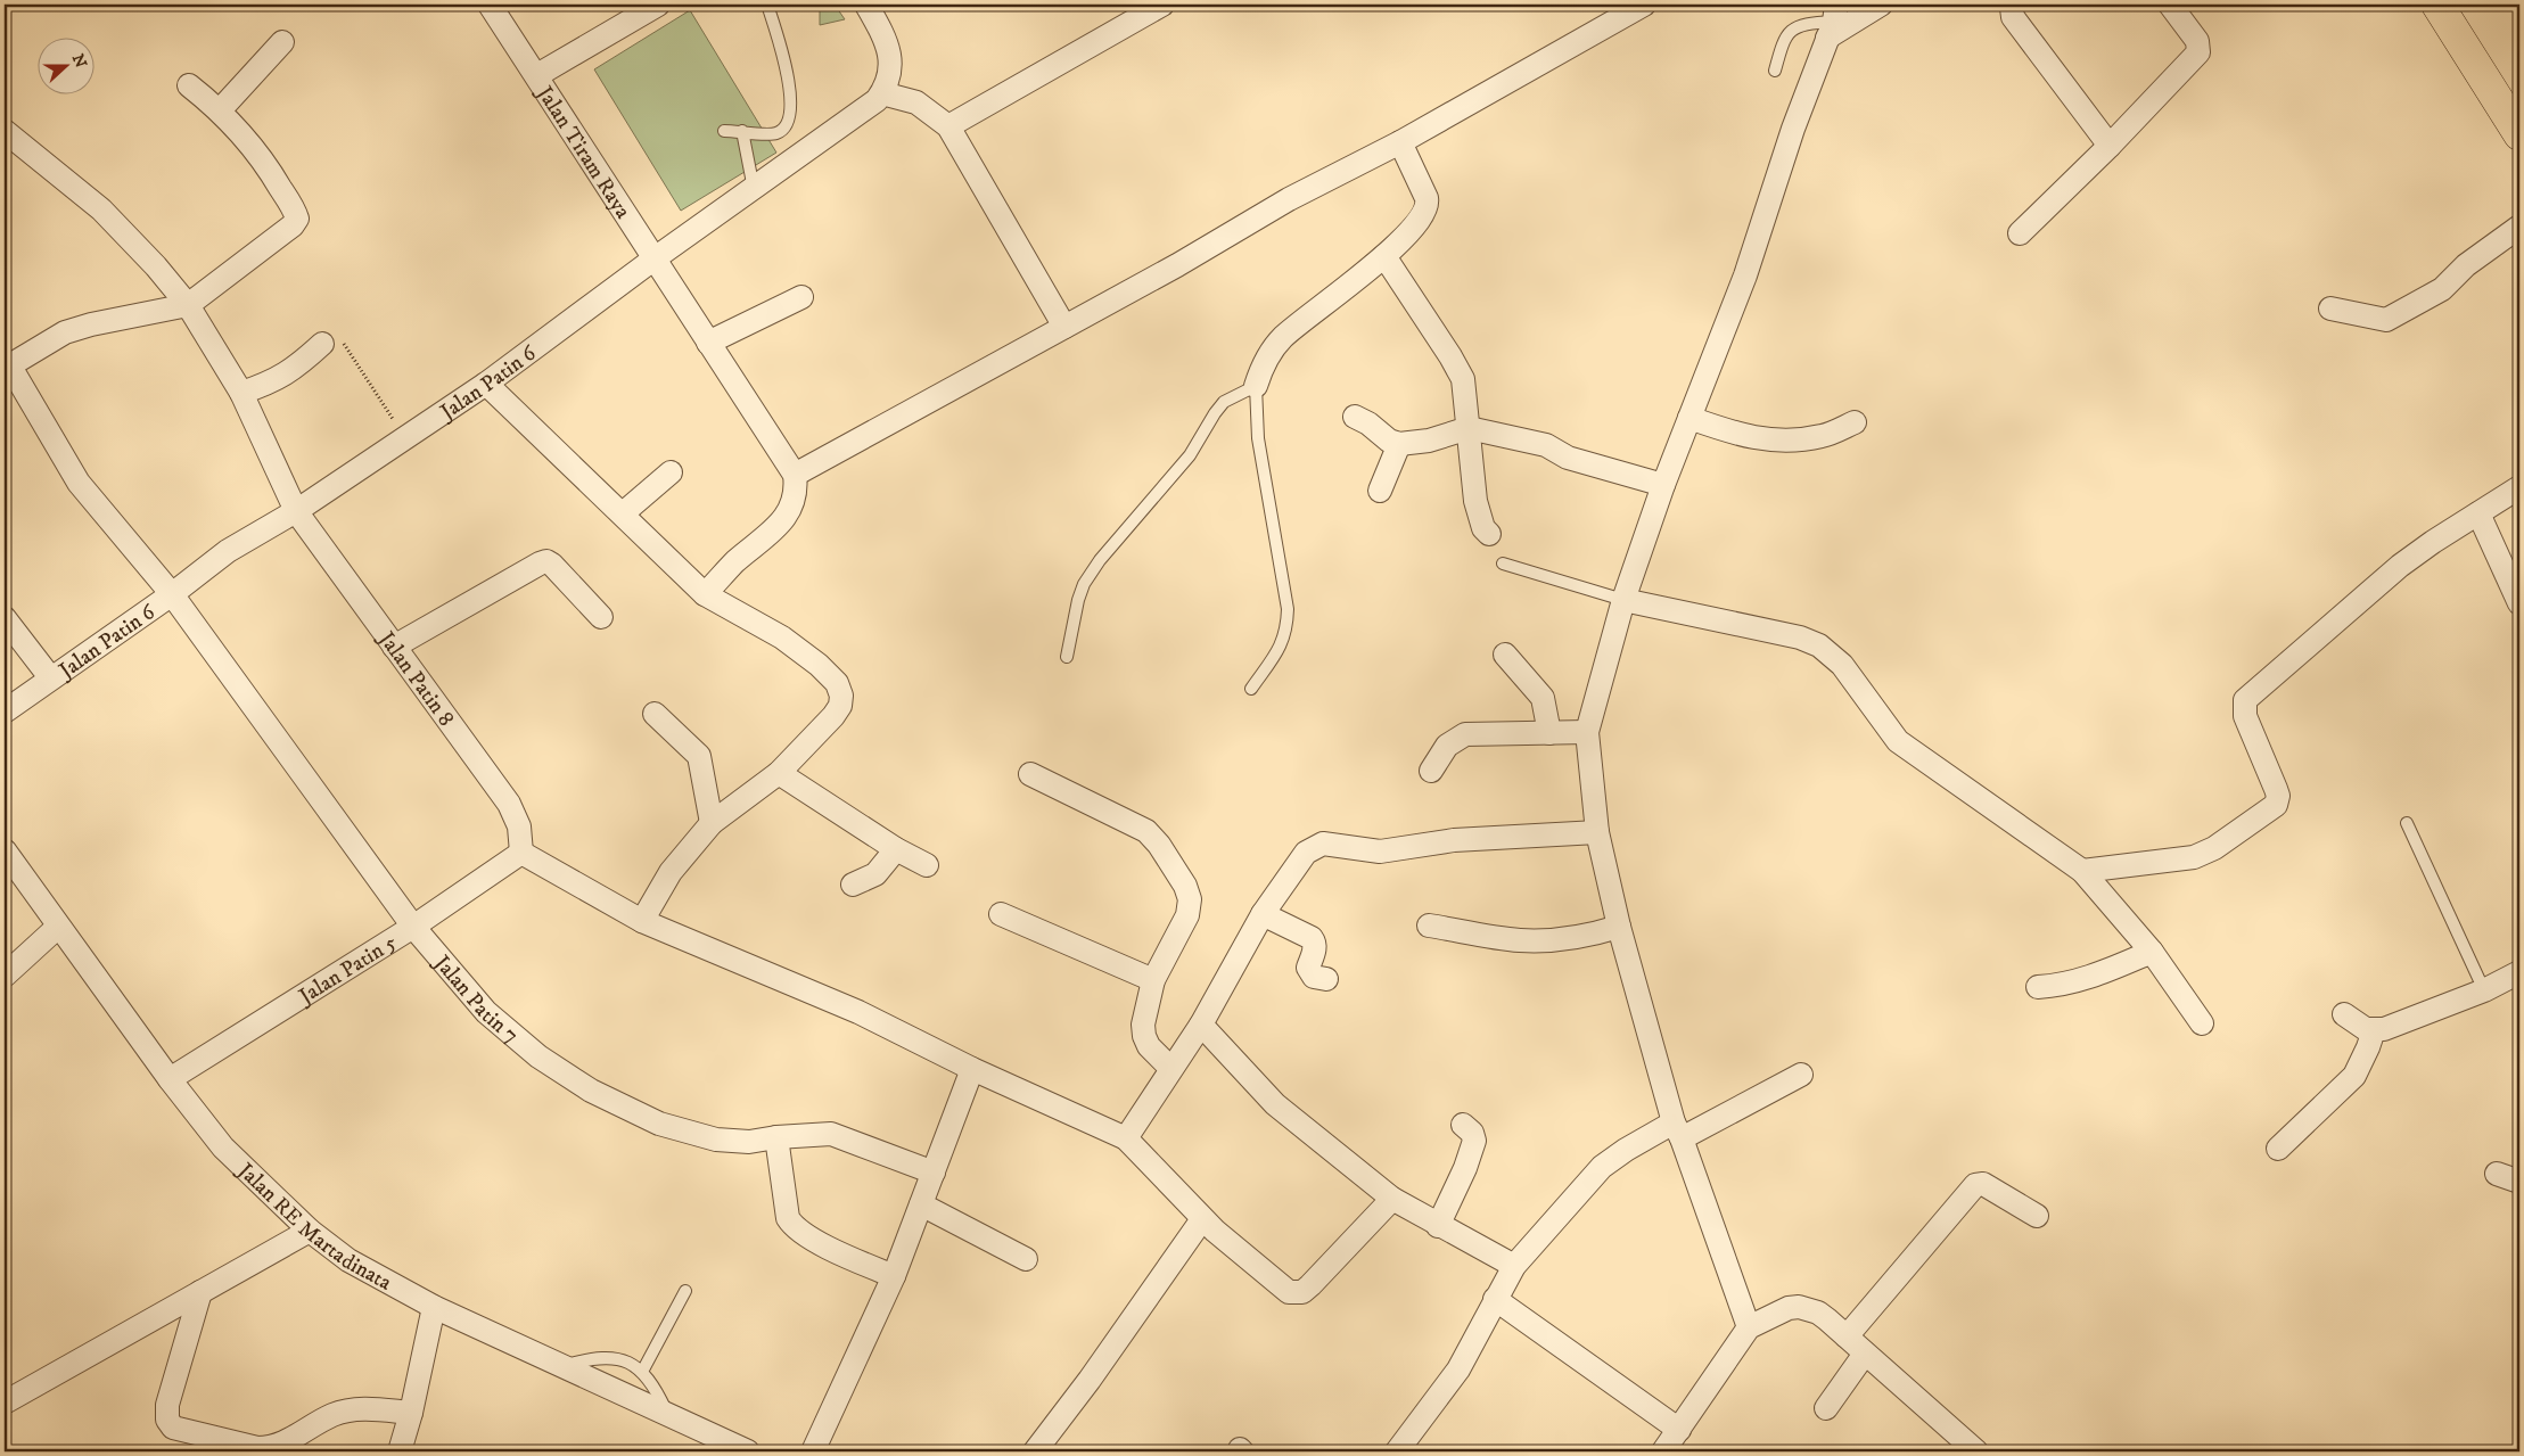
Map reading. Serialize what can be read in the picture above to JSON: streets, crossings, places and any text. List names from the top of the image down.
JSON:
{
  "streets": {
    "street": [
      "Jalan Tiram Raya",
      "Jalan Patin 6",
      "Jalan Patin 8",
      "Jalan Patin 5",
      "Jalan Patin 7",
      "Jalan RE Martadinata"
    ]
  },
  "crossings": [
    ["Jalan Tiram Raya", "Jalan Patin 6"],
    ["Jalan Patin 6", "Jalan Patin 8"],
    ["Jalan Patin 6", "Jalan Patin 7"],
    ["Jalan Patin 8", "Jalan Patin 5"],
    ["Jalan Patin 8", "Jalan Patin 7"],
    ["Jalan Patin 5", "Jalan Patin 7"],
    ["Jalan Patin 5", "Jalan RE Martadinata"]
  ],
  "north": "right"
}
